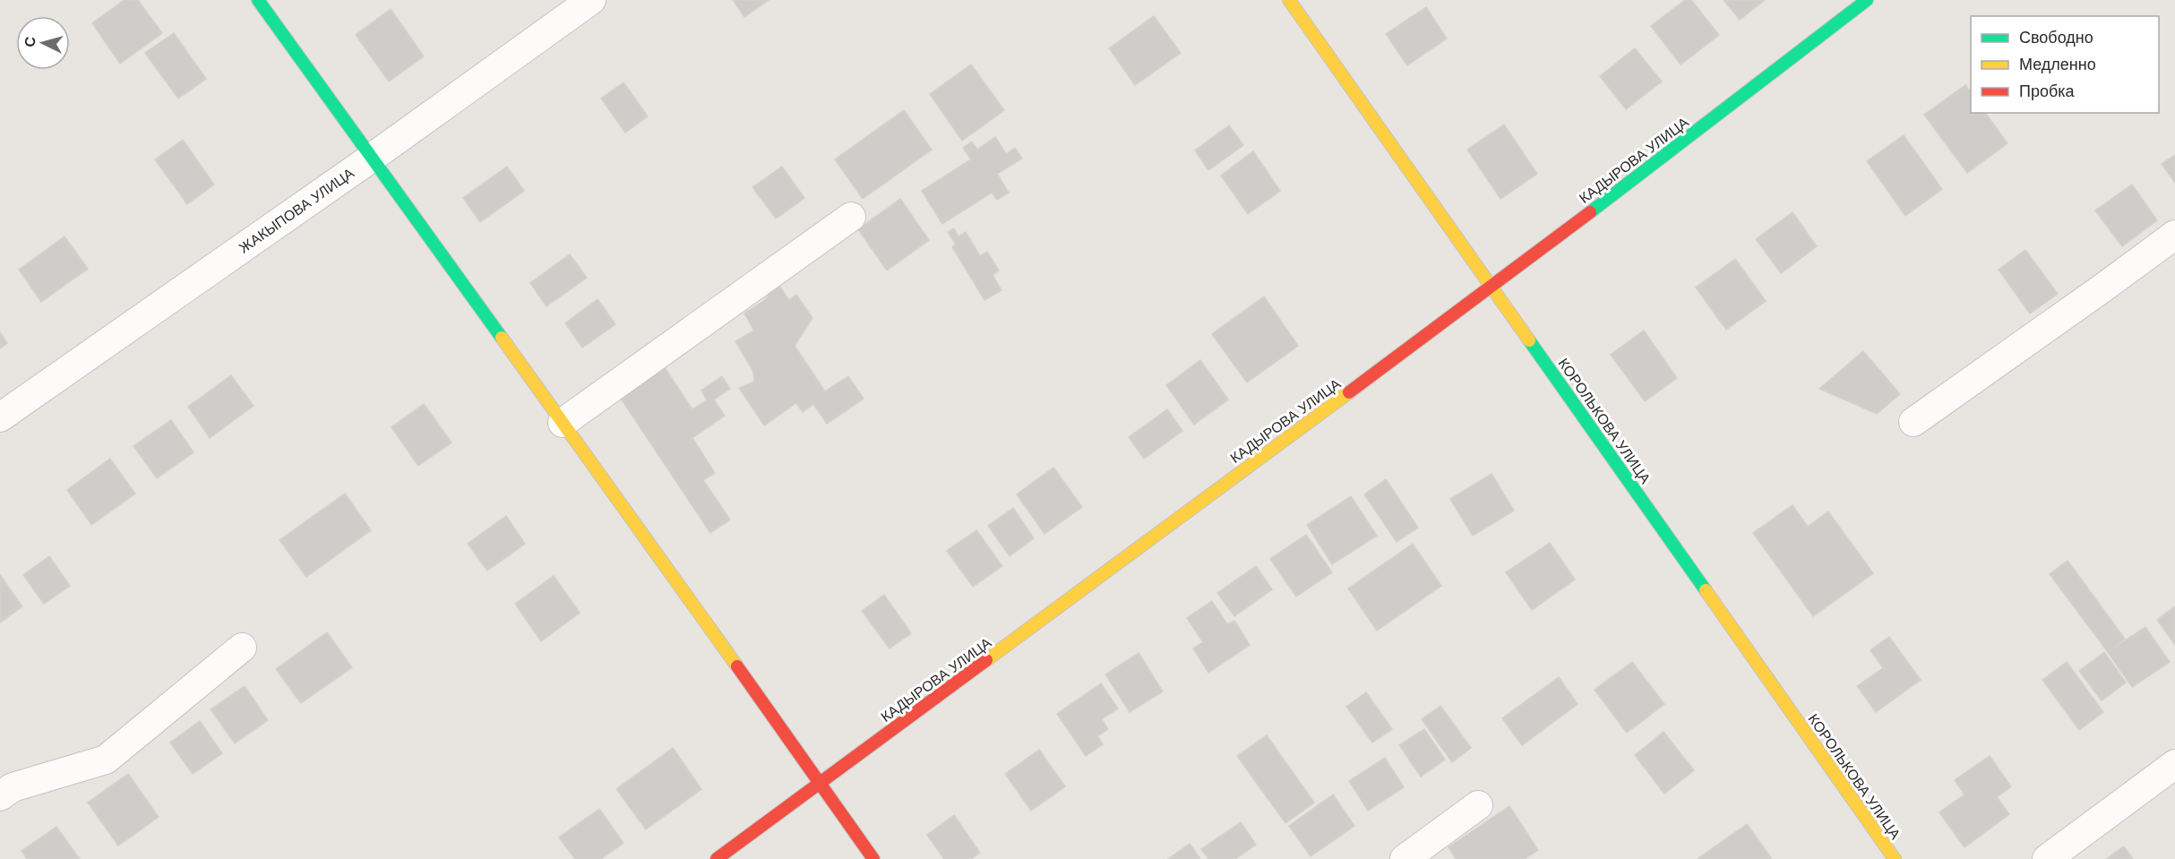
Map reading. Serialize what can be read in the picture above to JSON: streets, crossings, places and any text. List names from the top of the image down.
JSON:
{
  "streets": {
    "street": ["КАДЫРОВА УЛИЦА", "ЖАКЫПОВА УЛИЦА", "КОРОЛЬКОВА УЛИЦА"]
  },
  "crossings": [
    ["КАДЫРОВА УЛИЦА", "КОРОЛЬКОВА УЛИЦА"]
  ],
  "legend": ["Свободно", "Медленно", "Пробка"],
  "north": "left"
}
